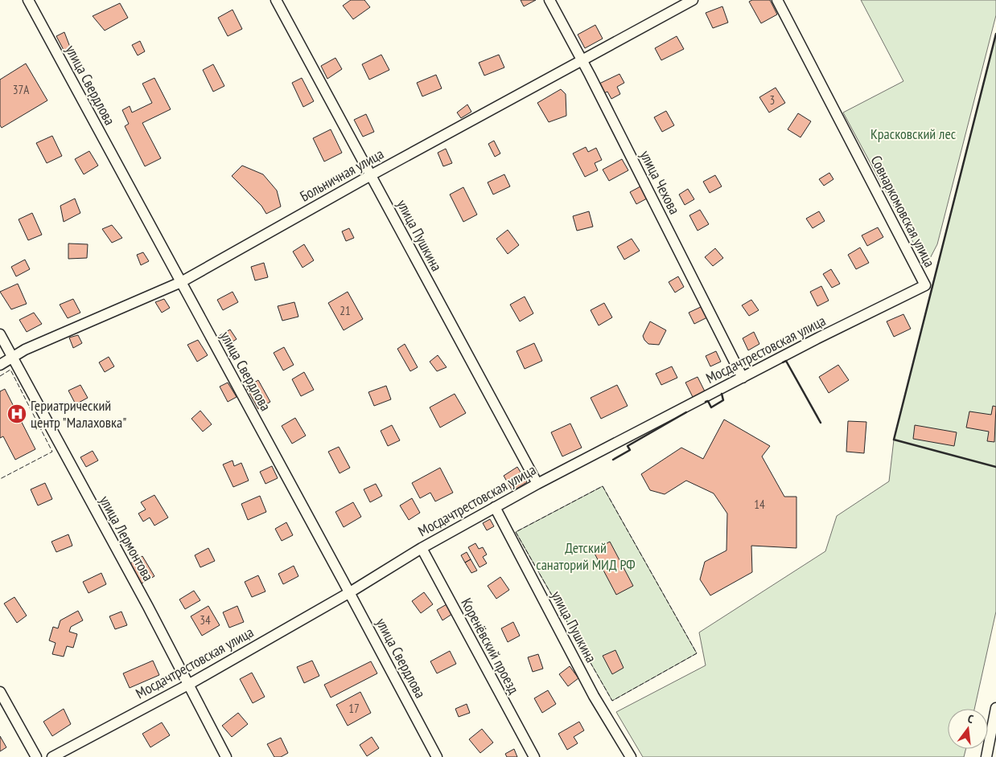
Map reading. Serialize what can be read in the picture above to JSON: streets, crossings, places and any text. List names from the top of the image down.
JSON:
{
  "streets": {
    "street": [
      "улица Свердлова",
      "Больничная улица",
      "улица Чехова",
      "Совнаркомовская улица",
      "улица Пушкина",
      "Мосдачтрестовская улица",
      "улица Лермонтова",
      "Коренёвский проезд"
    ]
  },
  "crossings": [
    ["улица Свердлова", "Больничная улица"],
    ["улица Свердлова", "Мосдачтрестовская улица"],
    ["Больничная улица", "улица Чехова"],
    ["Больничная улица", "улица Пушкина"],
    ["Больничная улица", "улица Лермонтова"],
    ["улица Чехова", "Мосдачтрестовская улица"],
    ["Совнаркомовская улица", "Мосдачтрестовская улица"],
    ["улица Пушкина", "Мосдачтрестовская улица"],
    ["Мосдачтрестовская улица", "улица Лермонтова"],
    ["Мосдачтрестовская улица", "Коренёвский проезд"]
  ],
  "parks": ["Красковский лес", "Детский санаторий МИД РФ"],
  "places": {
    "hospital": ["Гериатрический центр \"Малаховка\""]
  },
  "house_numbers": [
    "37А",
    "3",
    "21",
    "14",
    "34",
    "17"
  ],
  "north": "top"
}
